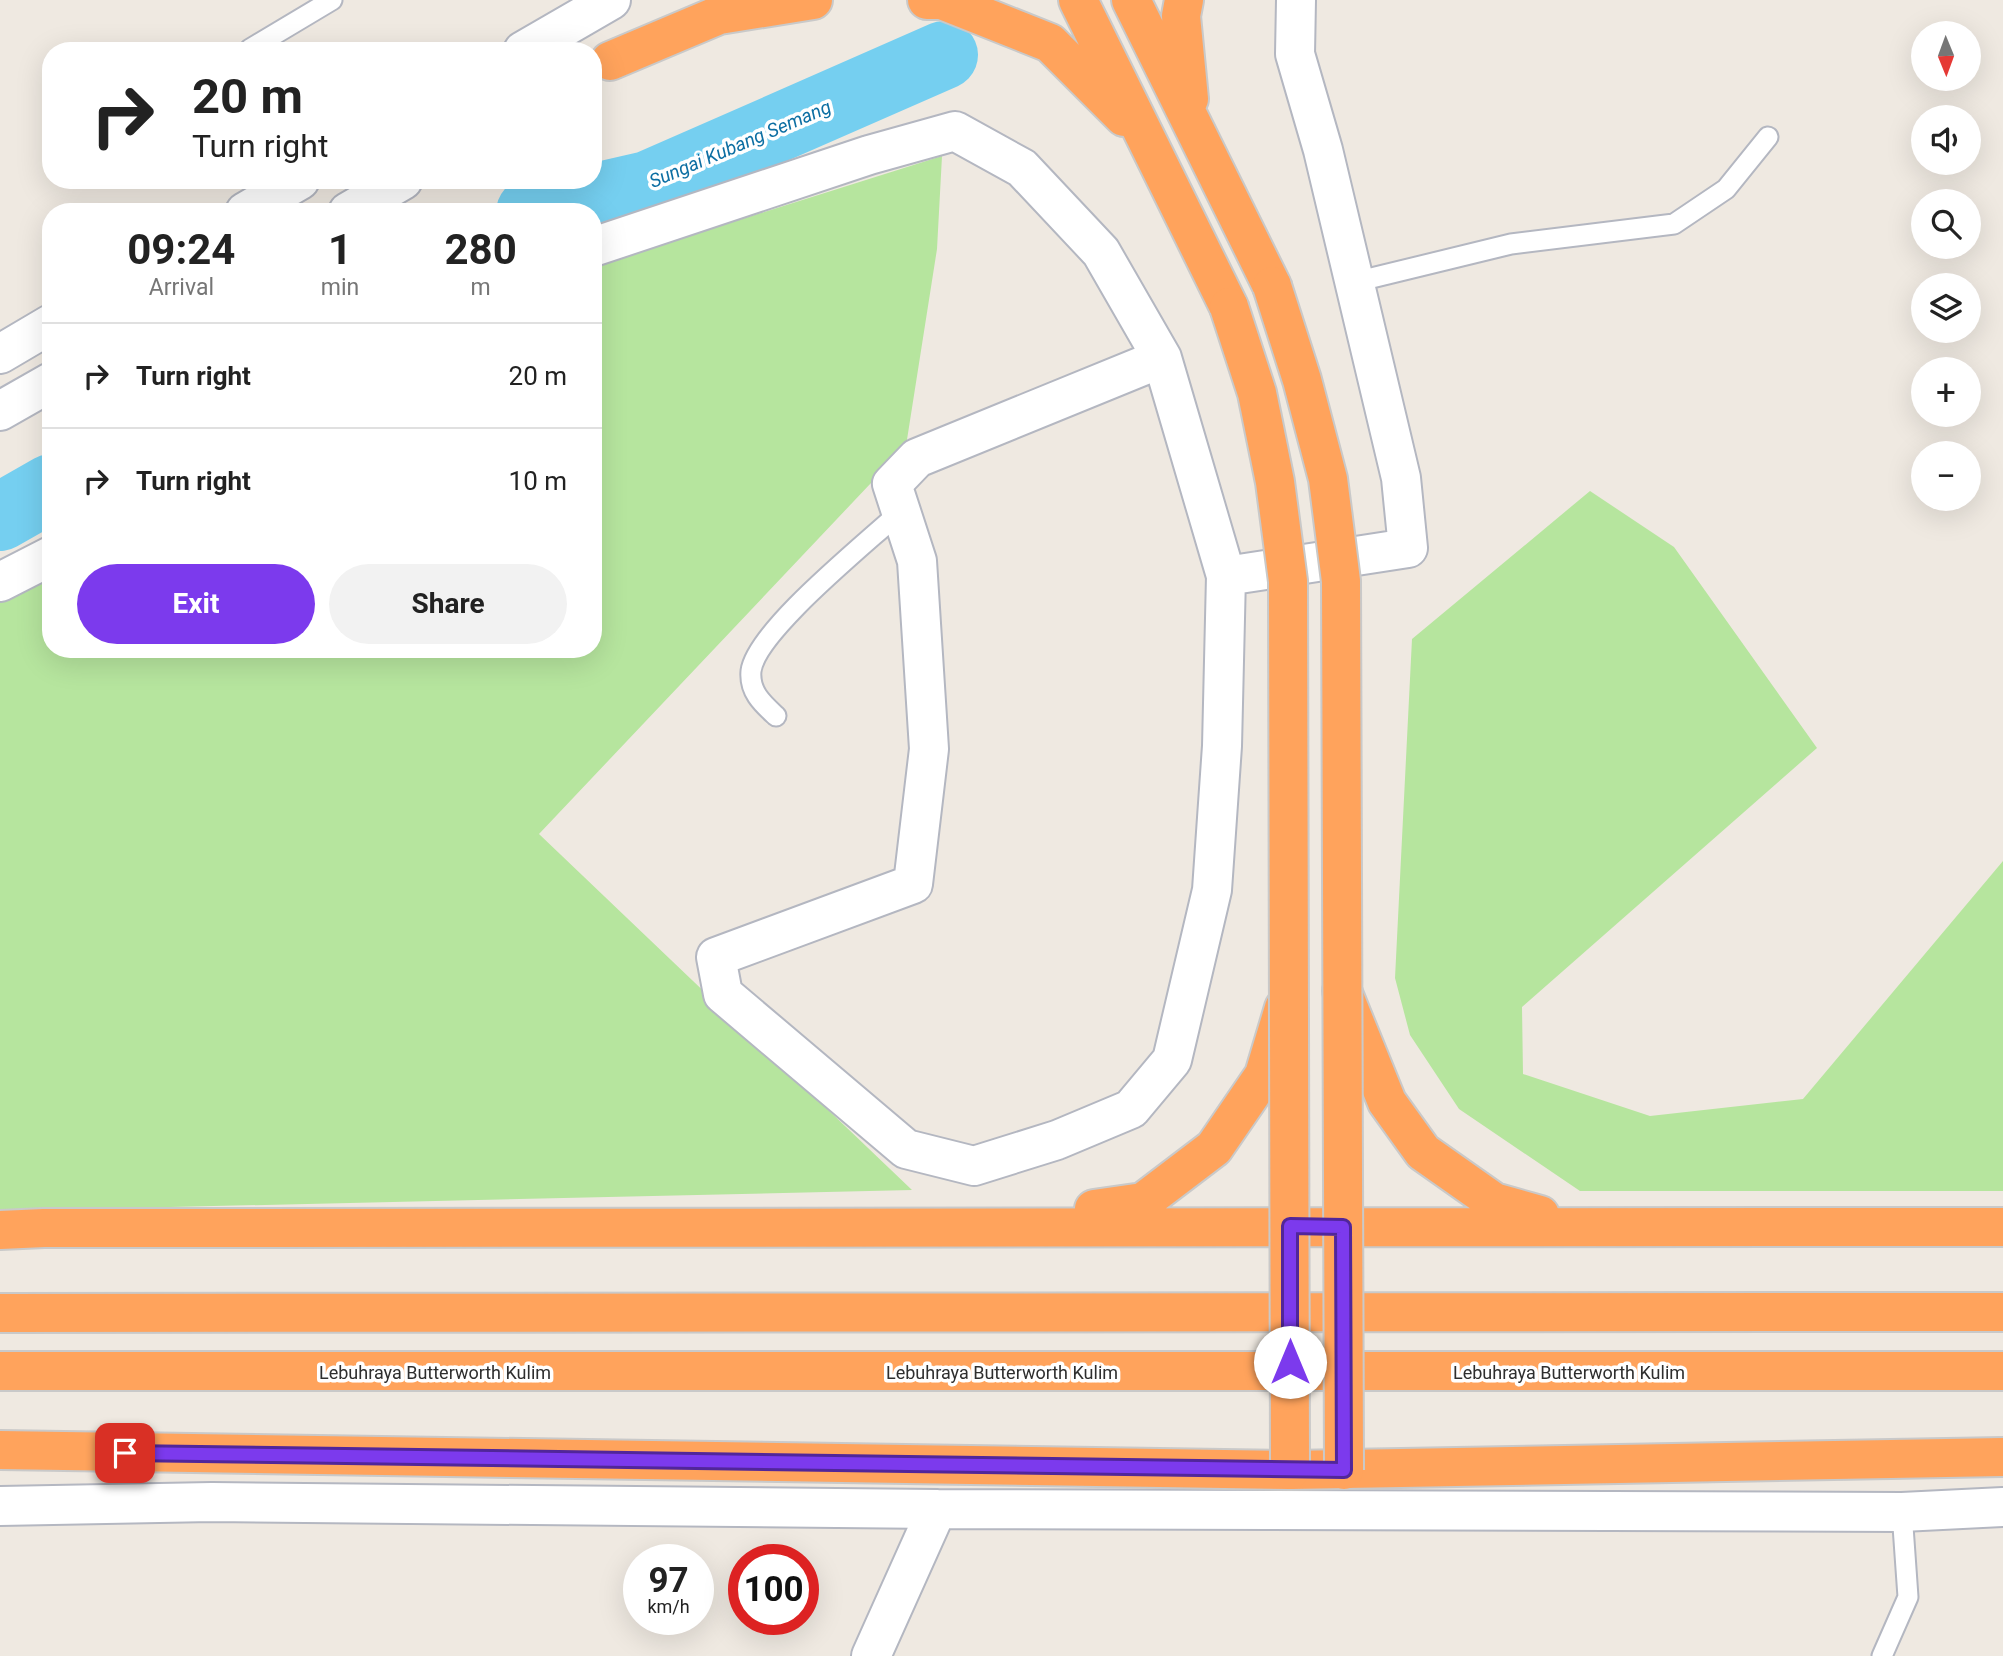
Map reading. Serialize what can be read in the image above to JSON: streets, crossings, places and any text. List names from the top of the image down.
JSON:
{
  "streets": {
    "highway": ["Lebuhraya Butterworth Kulim"]
  },
  "water": ["Sungai Kubang Semang"],
  "north": "bottom",
  "page": {
    "map_buttons": ["+", "−"],
    "turn": ["20 m", "Turn right"],
    "eta": [
      "09:24",
      "Arrival",
      "1",
      "min",
      "280",
      "m"
    ],
    "list": [
      {
        "name": "Turn right",
        "value": "20 m"
      },
      {
        "name": "Turn right",
        "value": "10 m"
      }
    ],
    "buttons": ["Exit", "Share"],
    "speed": "97 km/h",
    "limit": "100"
  }
}
